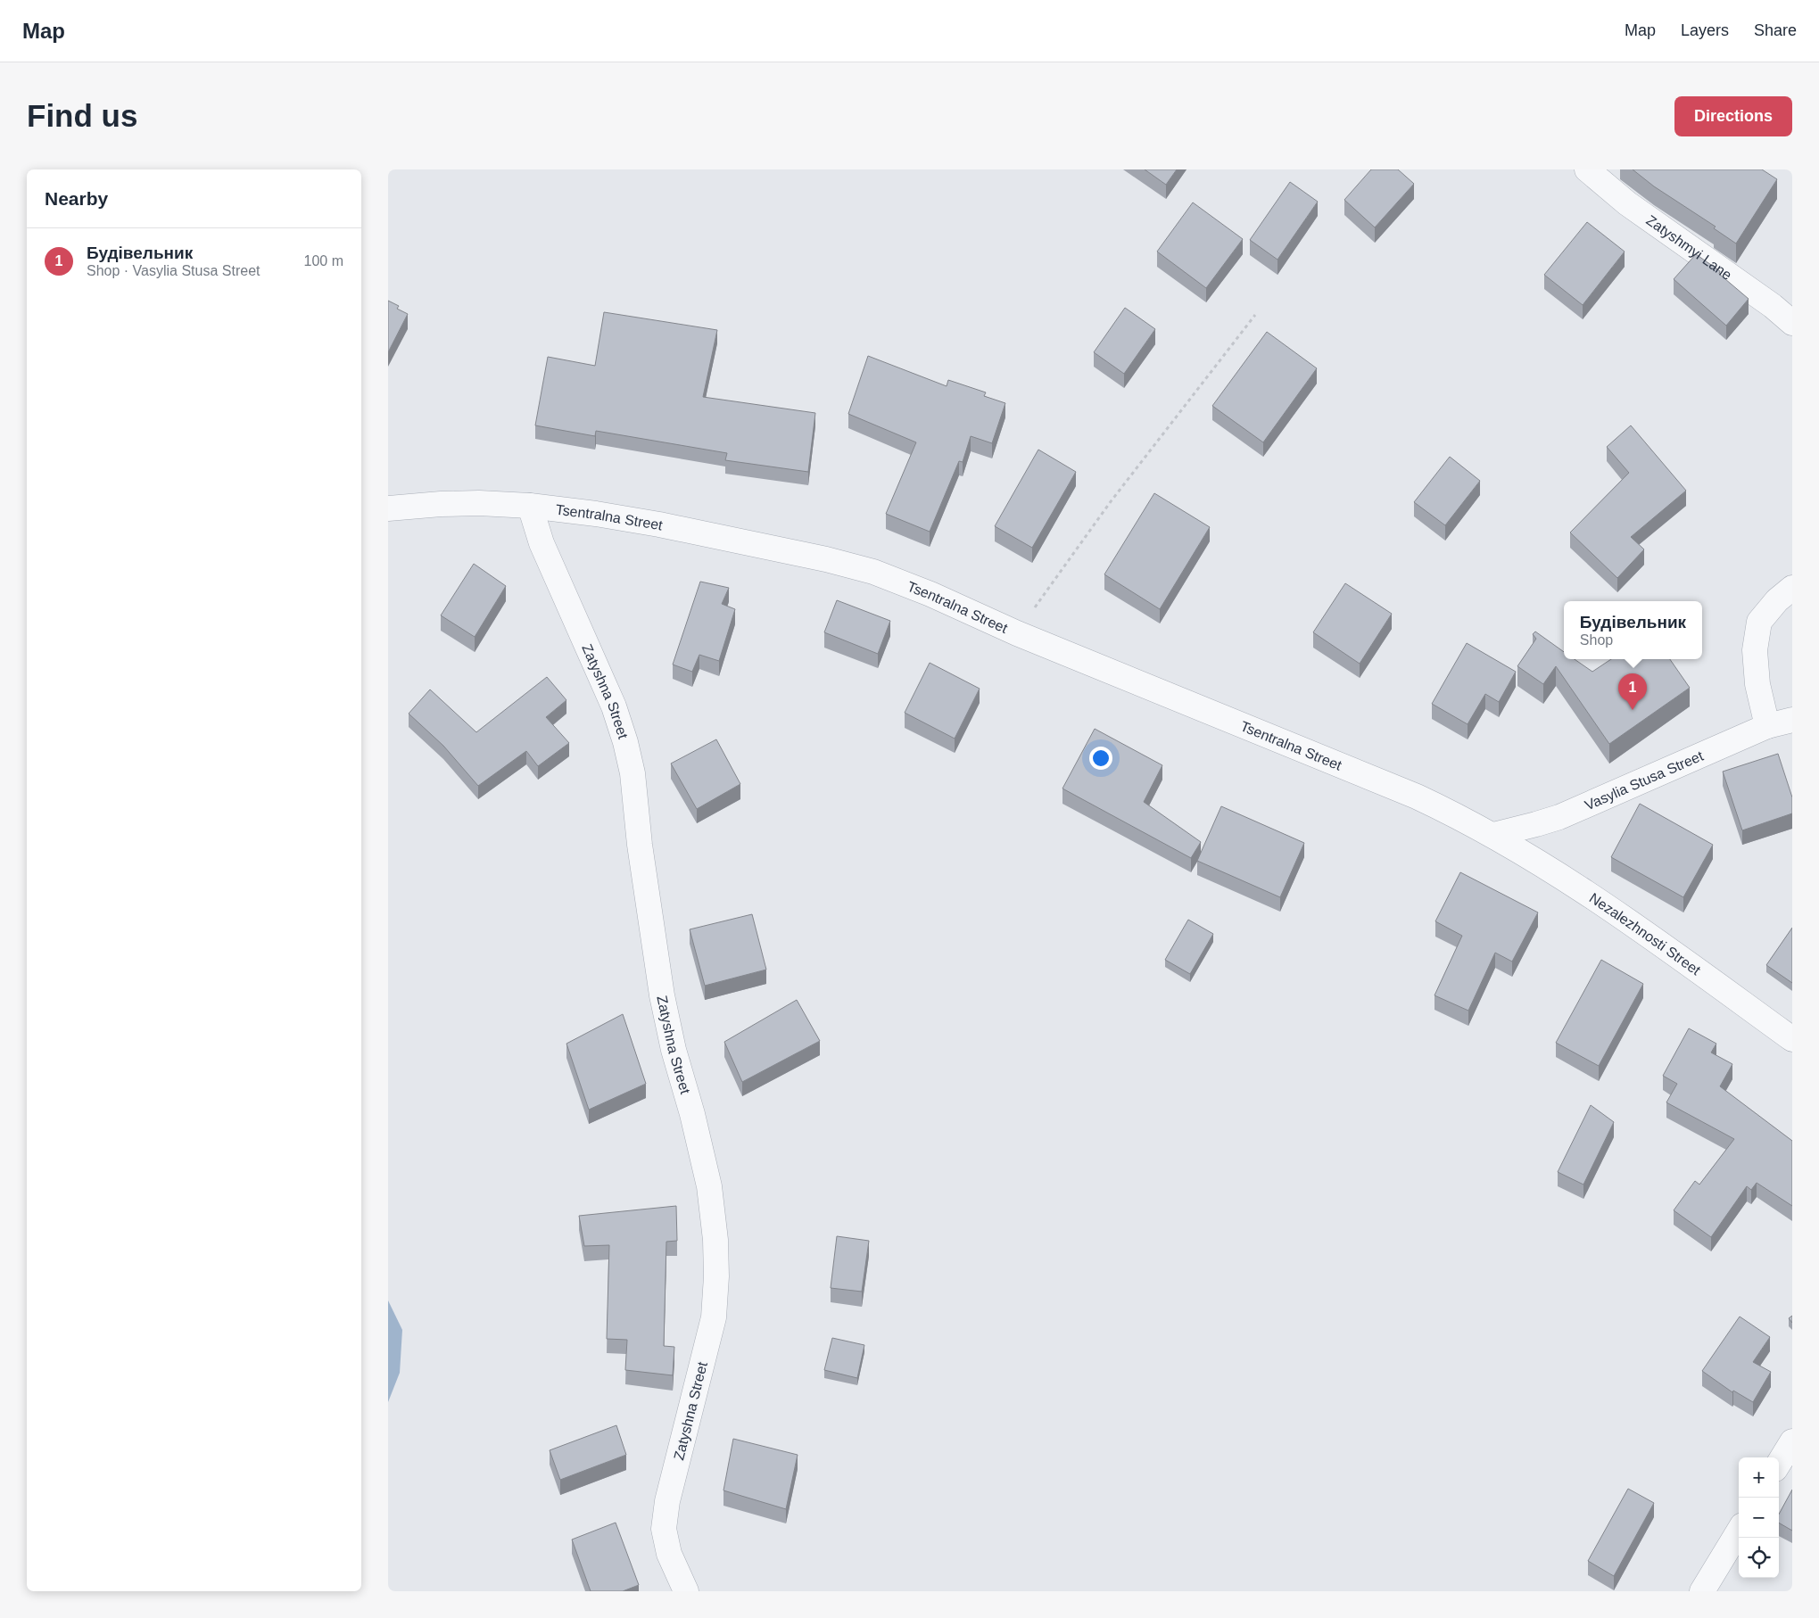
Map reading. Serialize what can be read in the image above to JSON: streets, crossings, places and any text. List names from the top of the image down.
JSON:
{
  "streets": {
    "street": [
      "Zatyshmyi Lane",
      "Tsentralna Street",
      "Zatyshna Street",
      "Vasylia Stusa Street",
      "Nezalezhnosti Street"
    ]
  },
  "crossings": [
    ["Tsentralna Street", "Zatyshna Street"],
    ["Tsentralna Street", "Vasylia Stusa Street"],
    ["Tsentralna Street", "Nezalezhnosti Street"],
    ["Vasylia Stusa Street", "Nezalezhnosti Street"]
  ],
  "page": {
    "header": "Map",
    "nav": ["Map", "Layers", "Share"],
    "buttons": "Directions",
    "title": "Find us",
    "heading": "Nearby",
    "list": [
      {
        "mark": "1",
        "name": "Будівельник",
        "note": "Shop · Vasylia Stusa Street",
        "value": "100 m"
      }
    ],
    "popup": ["Будівельник", "Shop"],
    "pins": "1",
    "map_buttons": ["+", "−"]
  }
}
